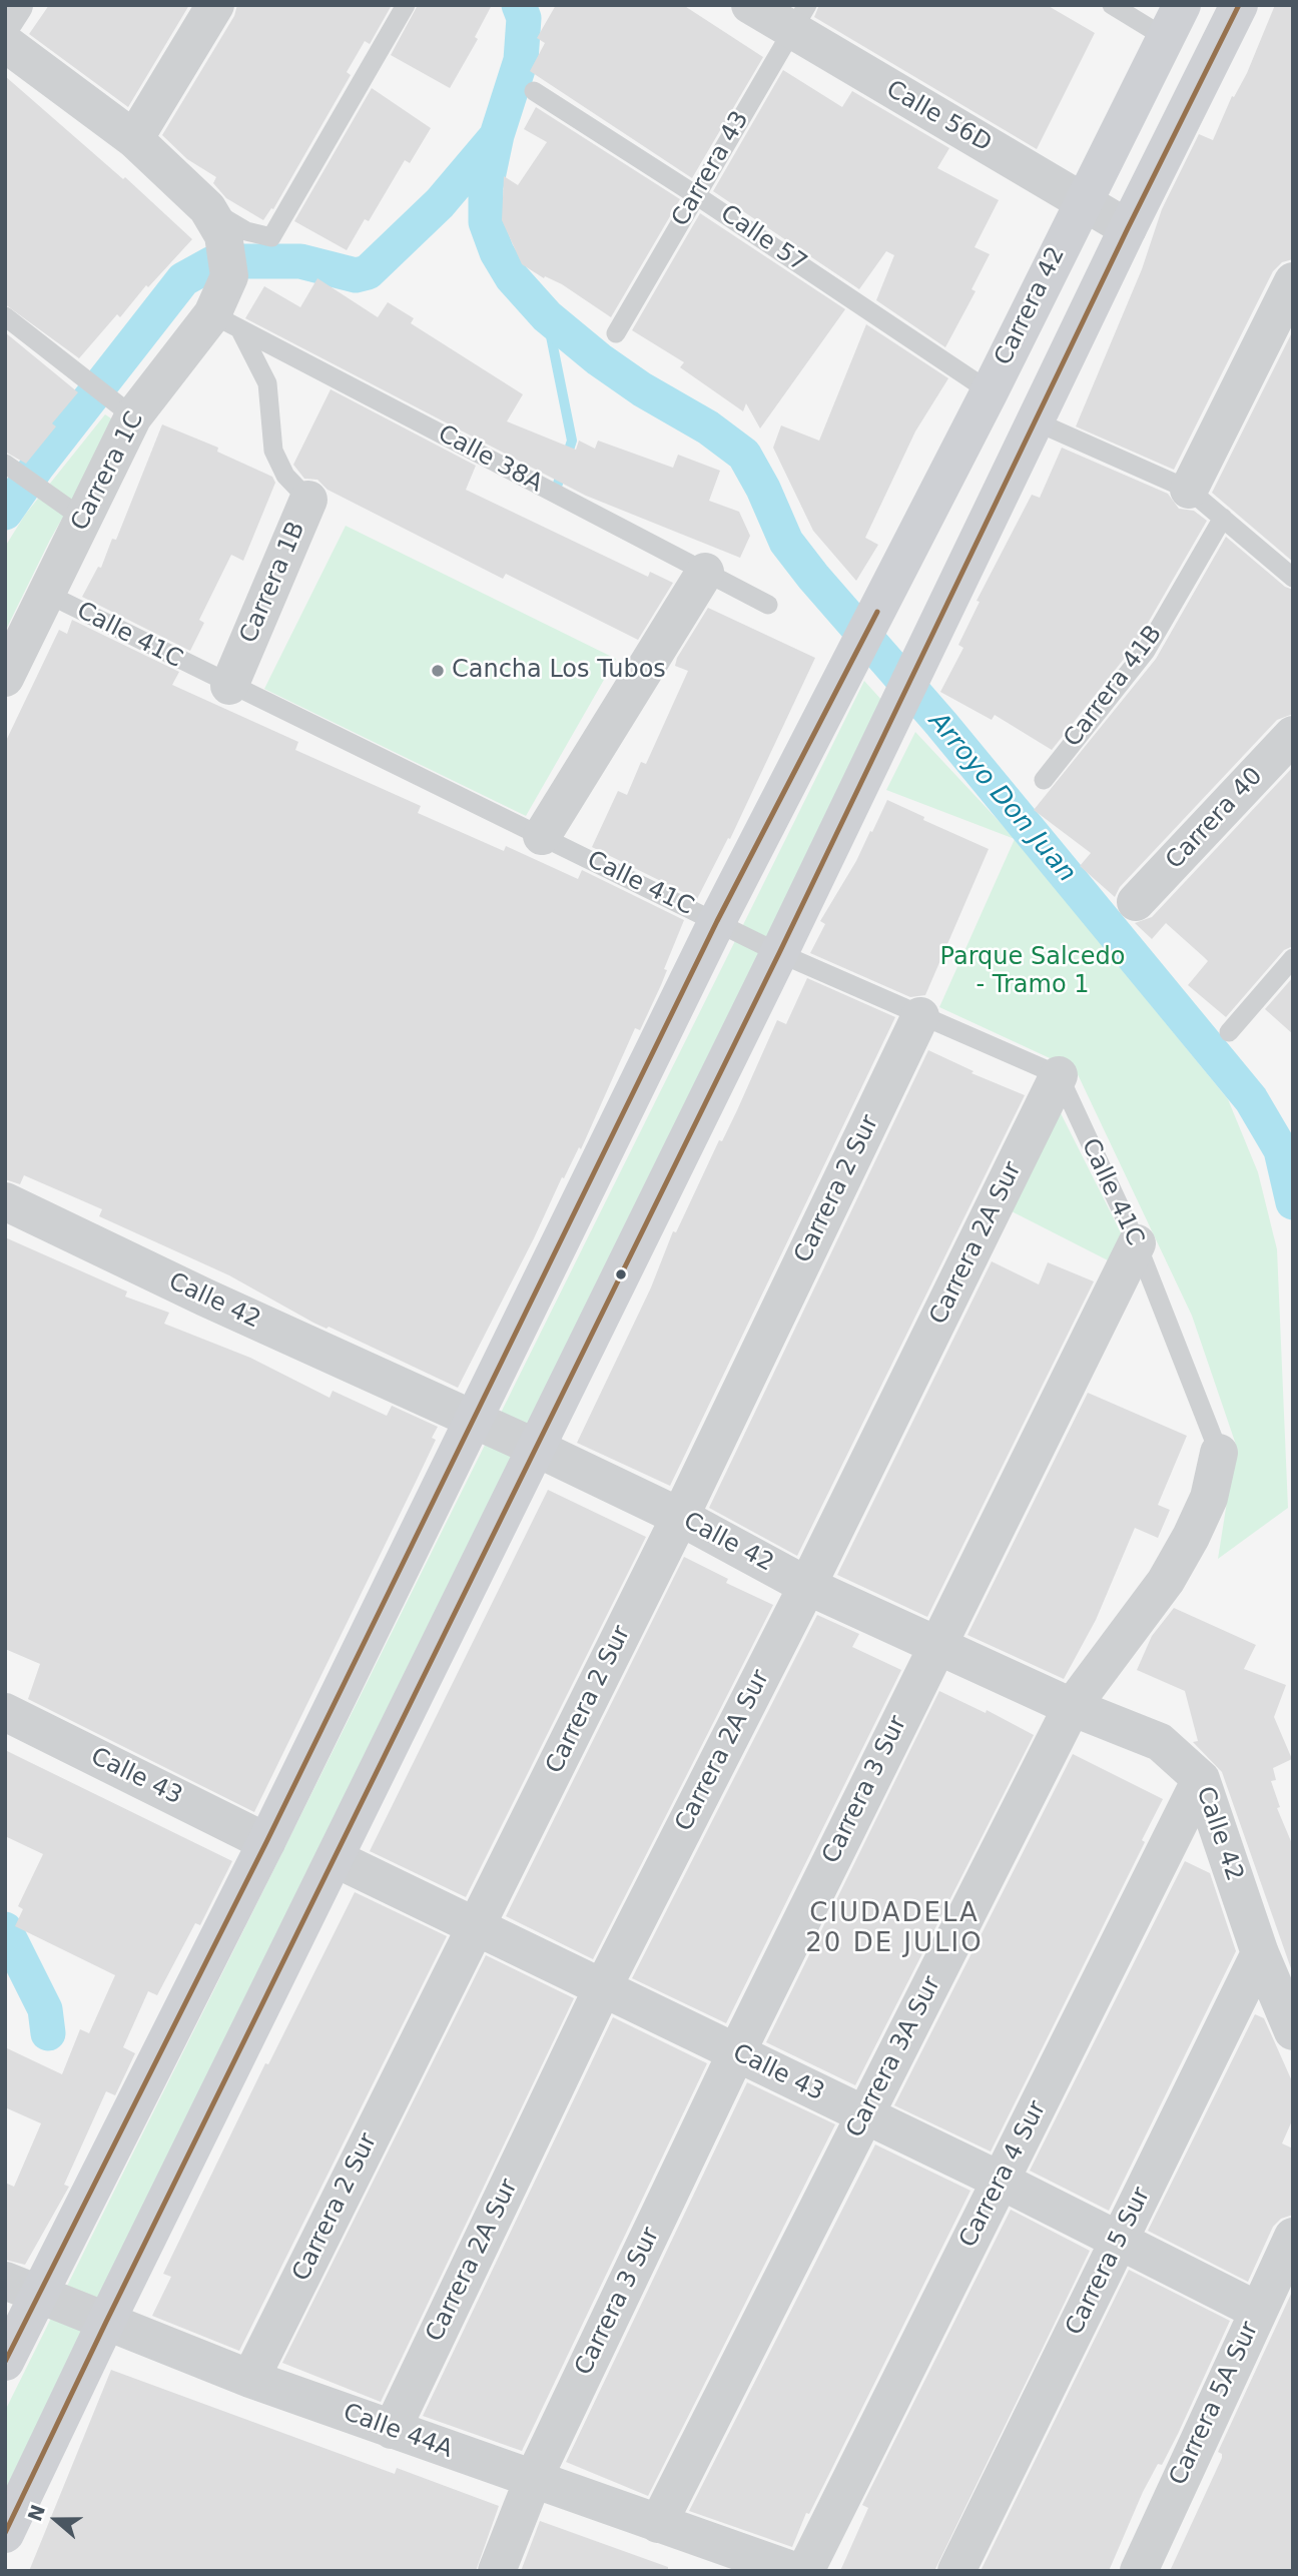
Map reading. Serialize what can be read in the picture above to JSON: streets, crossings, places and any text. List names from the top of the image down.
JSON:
{
  "streets": {
    "street": [
      "Calle 56D",
      "Carrera 42",
      "Carrera 1C",
      "Carrera 1B",
      "Carrera 40",
      "Carrera 2 Sur",
      "Carrera 2A Sur",
      "Calle 42",
      "Calle 43",
      "Carrera 3 Sur",
      "Carrera 3A Sur",
      "Carrera 4 Sur",
      "Carrera 5 Sur",
      "Carrera 5A Sur",
      "Calle 44A"
    ],
    "lane": [
      "Carrera 43",
      "Calle 57",
      "Calle 38A",
      "Calle 41C",
      "Carrera 41B"
    ]
  },
  "crossings": [
    ["Calle 56D", "Carrera 43"],
    ["Calle 56D", "Carrera 42"],
    ["Carrera 43", "Calle 57"],
    ["Calle 57", "Carrera 42"],
    ["Carrera 42", "Calle 41C"],
    ["Carrera 42", "Calle 42"],
    ["Carrera 42", "Calle 43"],
    ["Carrera 42", "Calle 44A"],
    ["Calle 38A", "Carrera 1C"],
    ["Calle 38A", "Carrera 1B"],
    ["Carrera 1C", "Carrera 1B"],
    ["Carrera 1C", "Calle 41C"],
    ["Carrera 1B", "Calle 41C"],
    ["Calle 41C", "Carrera 2 Sur"],
    ["Calle 41C", "Carrera 2A Sur"],
    ["Calle 41C", "Carrera 3 Sur"],
    ["Calle 41C", "Carrera 3A Sur"],
    ["Carrera 2 Sur", "Calle 42"],
    ["Carrera 2 Sur", "Calle 43"],
    ["Carrera 2 Sur", "Calle 44A"],
    ["Carrera 2A Sur", "Calle 42"],
    ["Carrera 2A Sur", "Calle 43"],
    ["Carrera 2A Sur", "Calle 44A"],
    ["Calle 42", "Carrera 3 Sur"],
    ["Calle 42", "Carrera 3A Sur"],
    ["Calle 42", "Carrera 4 Sur"],
    ["Calle 42", "Carrera 5 Sur"],
    ["Calle 43", "Carrera 3 Sur"],
    ["Calle 43", "Carrera 3A Sur"],
    ["Calle 43", "Carrera 4 Sur"],
    ["Calle 43", "Carrera 5 Sur"],
    ["Calle 43", "Carrera 5A Sur"],
    ["Carrera 3 Sur", "Calle 44A"],
    ["Carrera 3A Sur", "Calle 44A"]
  ],
  "districts": ["CIUDADELA 20 DE JULIO"],
  "water": ["Arroyo Don Juan"],
  "parks": ["Parque Salcedo - Tramo 1"],
  "places": ["Cancha Los Tubos"],
  "north": "left"
}
